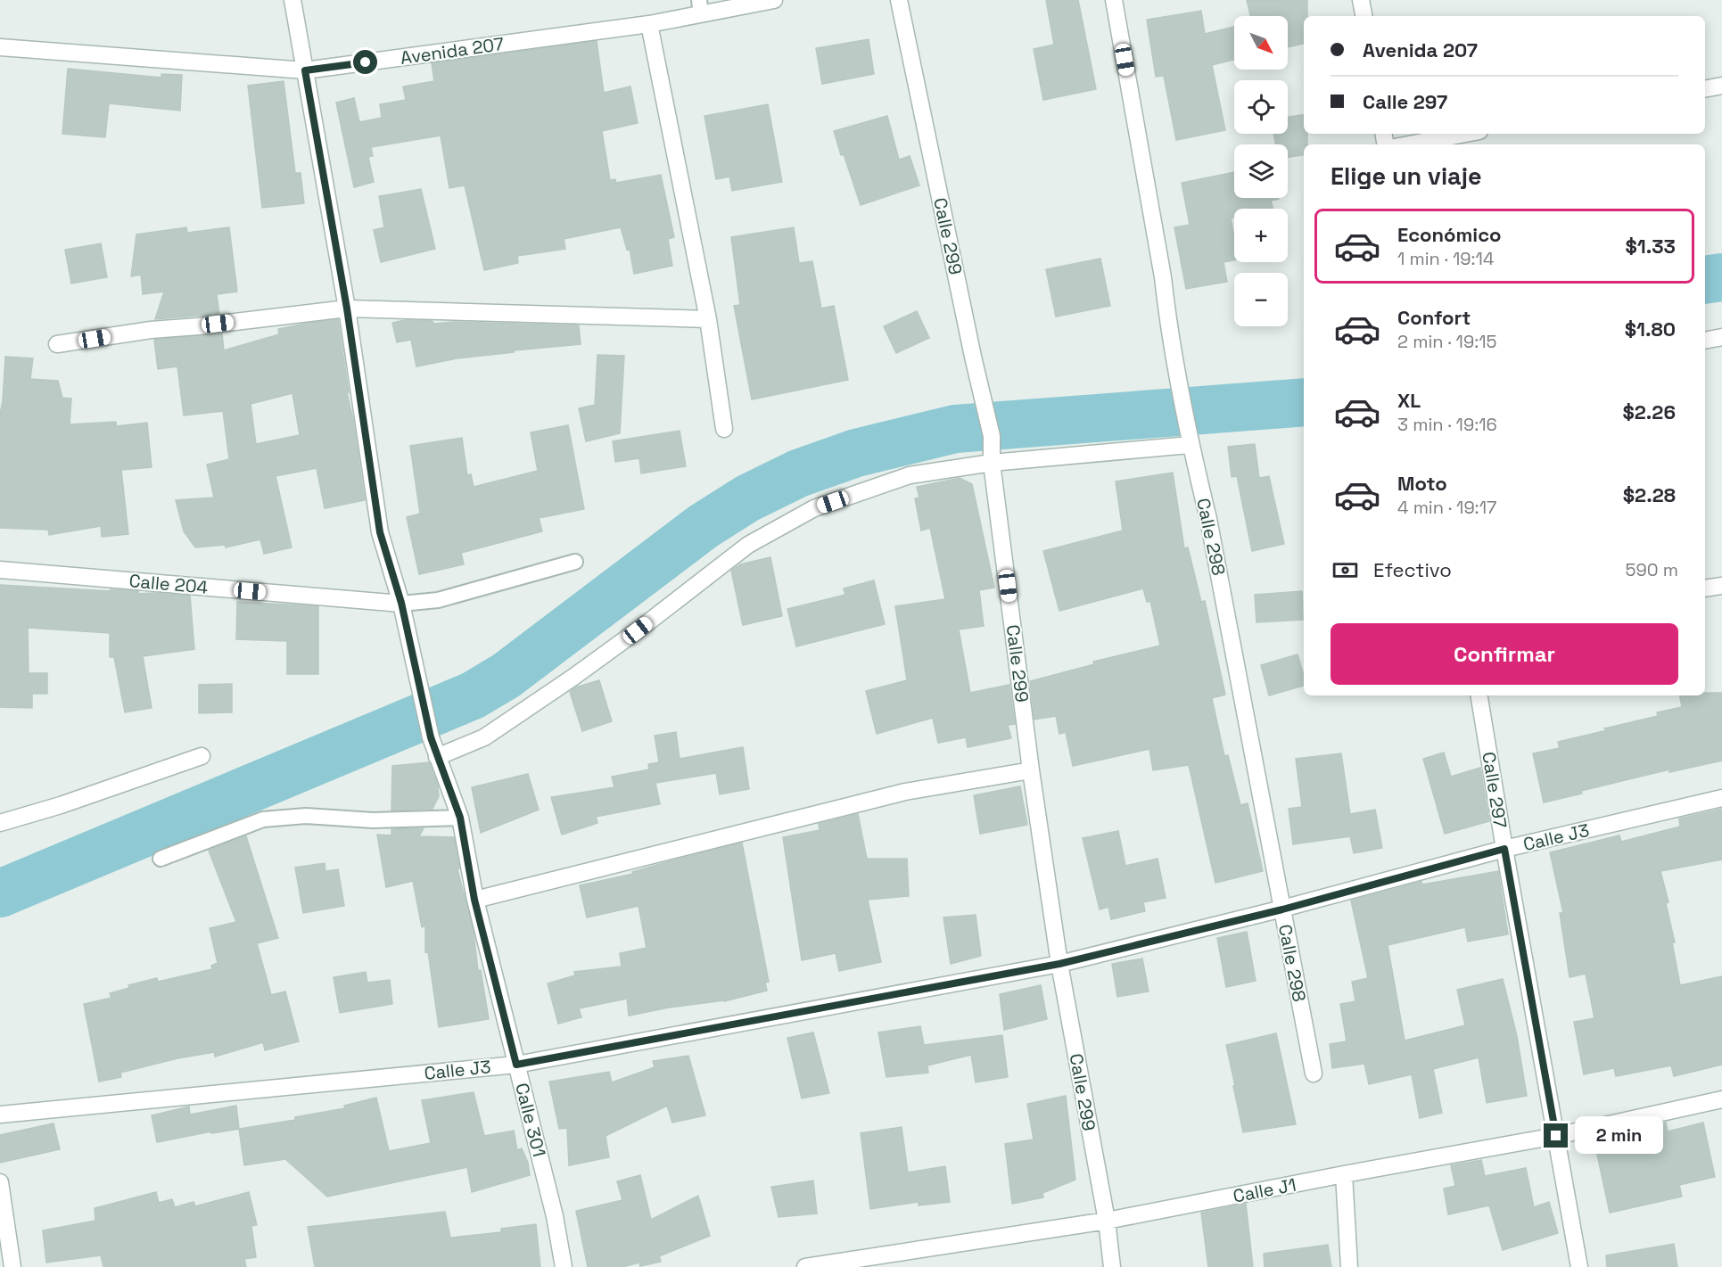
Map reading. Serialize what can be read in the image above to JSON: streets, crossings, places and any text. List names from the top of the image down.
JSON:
{
  "streets": {
    "street": [
      "Avenida 207",
      "Calle 299",
      "Calle 298",
      "Calle 204",
      "Calle 297",
      "Calle J3",
      "Calle 301",
      "Calle J1"
    ]
  },
  "crossings": [
    ["Avenida 207", "Calle 301"],
    ["Calle 299", "Calle J3"],
    ["Calle 299", "Calle J1"],
    ["Calle 298", "Calle J3"],
    ["Calle 204", "Calle 301"],
    ["Calle 297", "Calle J3"],
    ["Calle 297", "Calle J1"],
    ["Calle J3", "Calle 301"]
  ],
  "north": "bottom right",
  "page": {
    "map_buttons": ["+", "−"],
    "banner": ["Avenida 207", "Calle 297"],
    "heading": "Elige un viaje",
    "list": [
      {
        "name": "Económico",
        "note": "1 min · 19:14",
        "value": "$1.33"
      },
      {
        "name": "Confort",
        "note": "2 min · 19:15",
        "value": "$1.80"
      },
      {
        "name": "XL",
        "note": "3 min · 19:16",
        "value": "$2.26"
      },
      {
        "name": "Moto",
        "note": "4 min · 19:17",
        "value": "$2.28"
      }
    ],
    "pay": ["Efectivo", "590 m"],
    "buttons": "Confirmar",
    "bubble": "2 min"
  }
}
